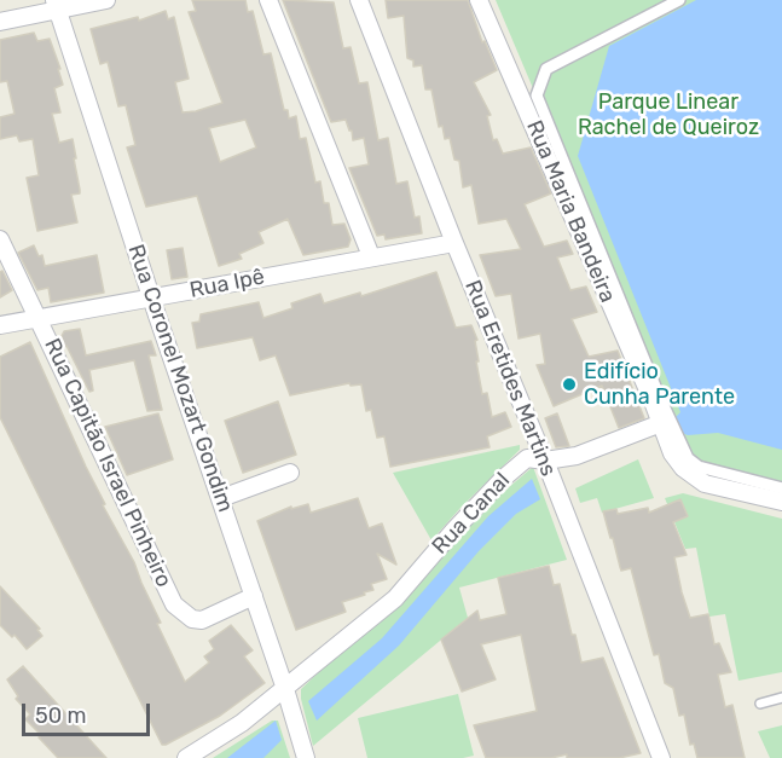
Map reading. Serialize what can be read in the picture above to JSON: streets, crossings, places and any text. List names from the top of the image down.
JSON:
{
  "streets": {
    "street": [
      "Rua Maria Bandeira",
      "Rua Ipê",
      "Rua Coronel Mozart Gondim",
      "Rua Eretides Martins",
      "Rua Capitão Israel Pinheiro",
      "Rua Canal"
    ]
  },
  "crossings": [
    ["Rua Maria Bandeira", "Rua Canal"],
    ["Rua Ipê", "Rua Coronel Mozart Gondim"],
    ["Rua Ipê", "Rua Eretides Martins"],
    ["Rua Ipê", "Rua Capitão Israel Pinheiro"],
    ["Rua Coronel Mozart Gondim", "Rua Capitão Israel Pinheiro"],
    ["Rua Coronel Mozart Gondim", "Rua Canal"],
    ["Rua Eretides Martins", "Rua Canal"]
  ],
  "parks": ["Parque Linear Rachel de Queiroz"],
  "places": ["Edifício Cunha Parente"],
  "scale_bar": "50 m"
}
